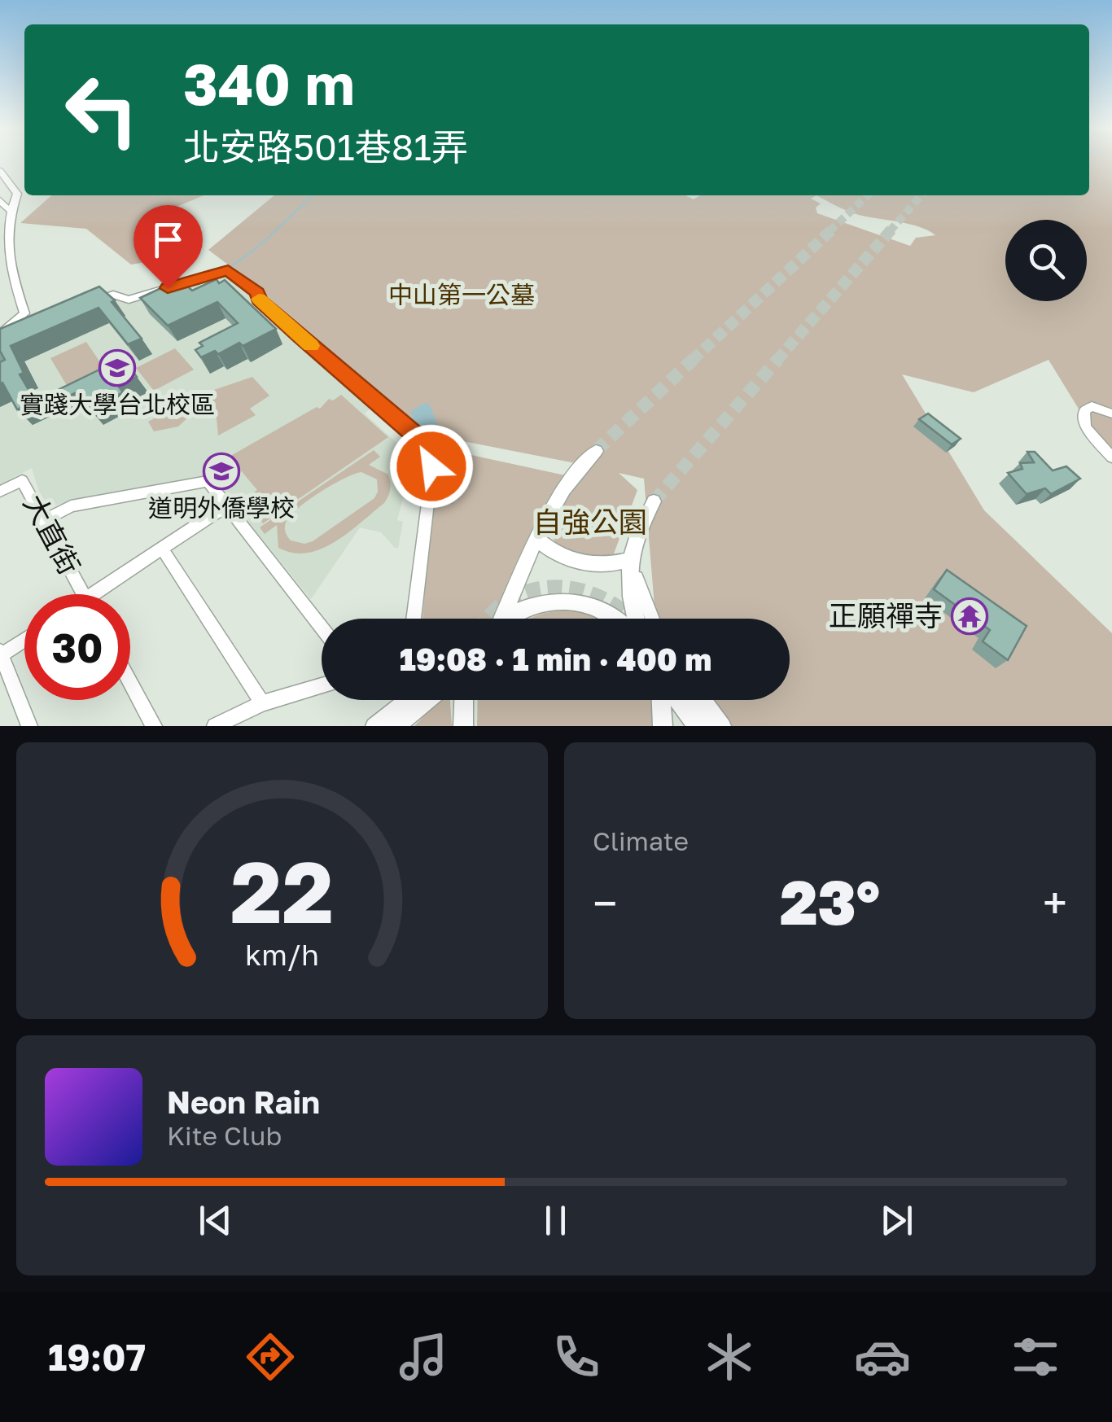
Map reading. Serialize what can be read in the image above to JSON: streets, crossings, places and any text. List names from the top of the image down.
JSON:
{
  "streets": {
    "street": ["大直街"]
  },
  "parks": ["中山第一公墓", "自強公園"],
  "places": {
    "school or university": ["實踐大學台北校區", "道明外僑學校"],
    "temple": ["正願禪寺"]
  },
  "page": {
    "turn": ["340 m", "北安路501巷81弄"],
    "limit": "30",
    "trip": "19:08 · 1 min · 400 m",
    "tile": "Climate",
    "heat": ["−", "23°", "+"],
    "song": ["Neon Rain", "Kite Club"],
    "tabs": "19:07",
    "gauge": ["22", "km/h"]
  }
}
